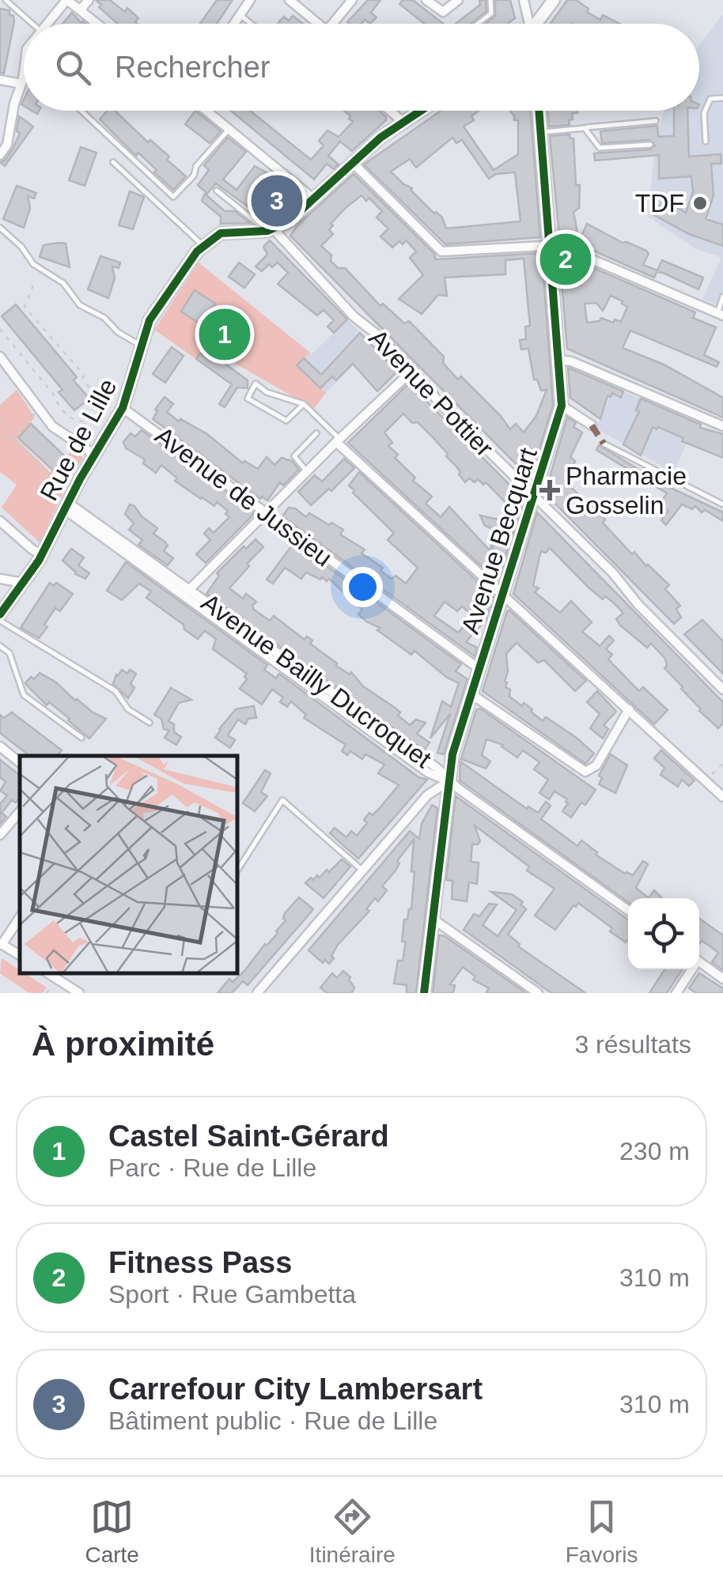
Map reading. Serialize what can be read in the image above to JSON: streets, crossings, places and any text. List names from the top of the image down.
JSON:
{
  "streets": {
    "street": [
      "Avenue Pottier",
      "Rue de Lille",
      "Avenue de Jussieu",
      "Avenue Becquart",
      "Avenue Bailly Ducroquet"
    ]
  },
  "crossings": [
    ["Avenue Pottier", "Avenue Becquart"],
    ["Rue de Lille", "Avenue de Jussieu"],
    ["Rue de Lille", "Avenue Bailly Ducroquet"],
    ["Avenue de Jussieu", "Avenue Becquart"],
    ["Avenue Becquart", "Avenue Bailly Ducroquet"]
  ],
  "places": {
    "other": ["TDF"],
    "health": ["Pharmacie Gosselin"]
  },
  "page": {
    "search": "Rechercher",
    "pins": ["3", "2", "1"],
    "heading": ["À proximité", "3 résultats"],
    "list": [
      {
        "mark": "1",
        "name": "Castel Saint-Gérard",
        "note": "Parc · Rue de Lille",
        "value": "230 m"
      },
      {
        "mark": "2",
        "name": "Fitness Pass",
        "note": "Sport · Rue Gambetta",
        "value": "310 m"
      },
      {
        "mark": "3",
        "name": "Carrefour City Lambersart",
        "note": "Bâtiment public · Rue de Lille",
        "value": "310 m"
      }
    ],
    "nav": ["Carte", "Itinéraire", "Favoris"]
  }
}
